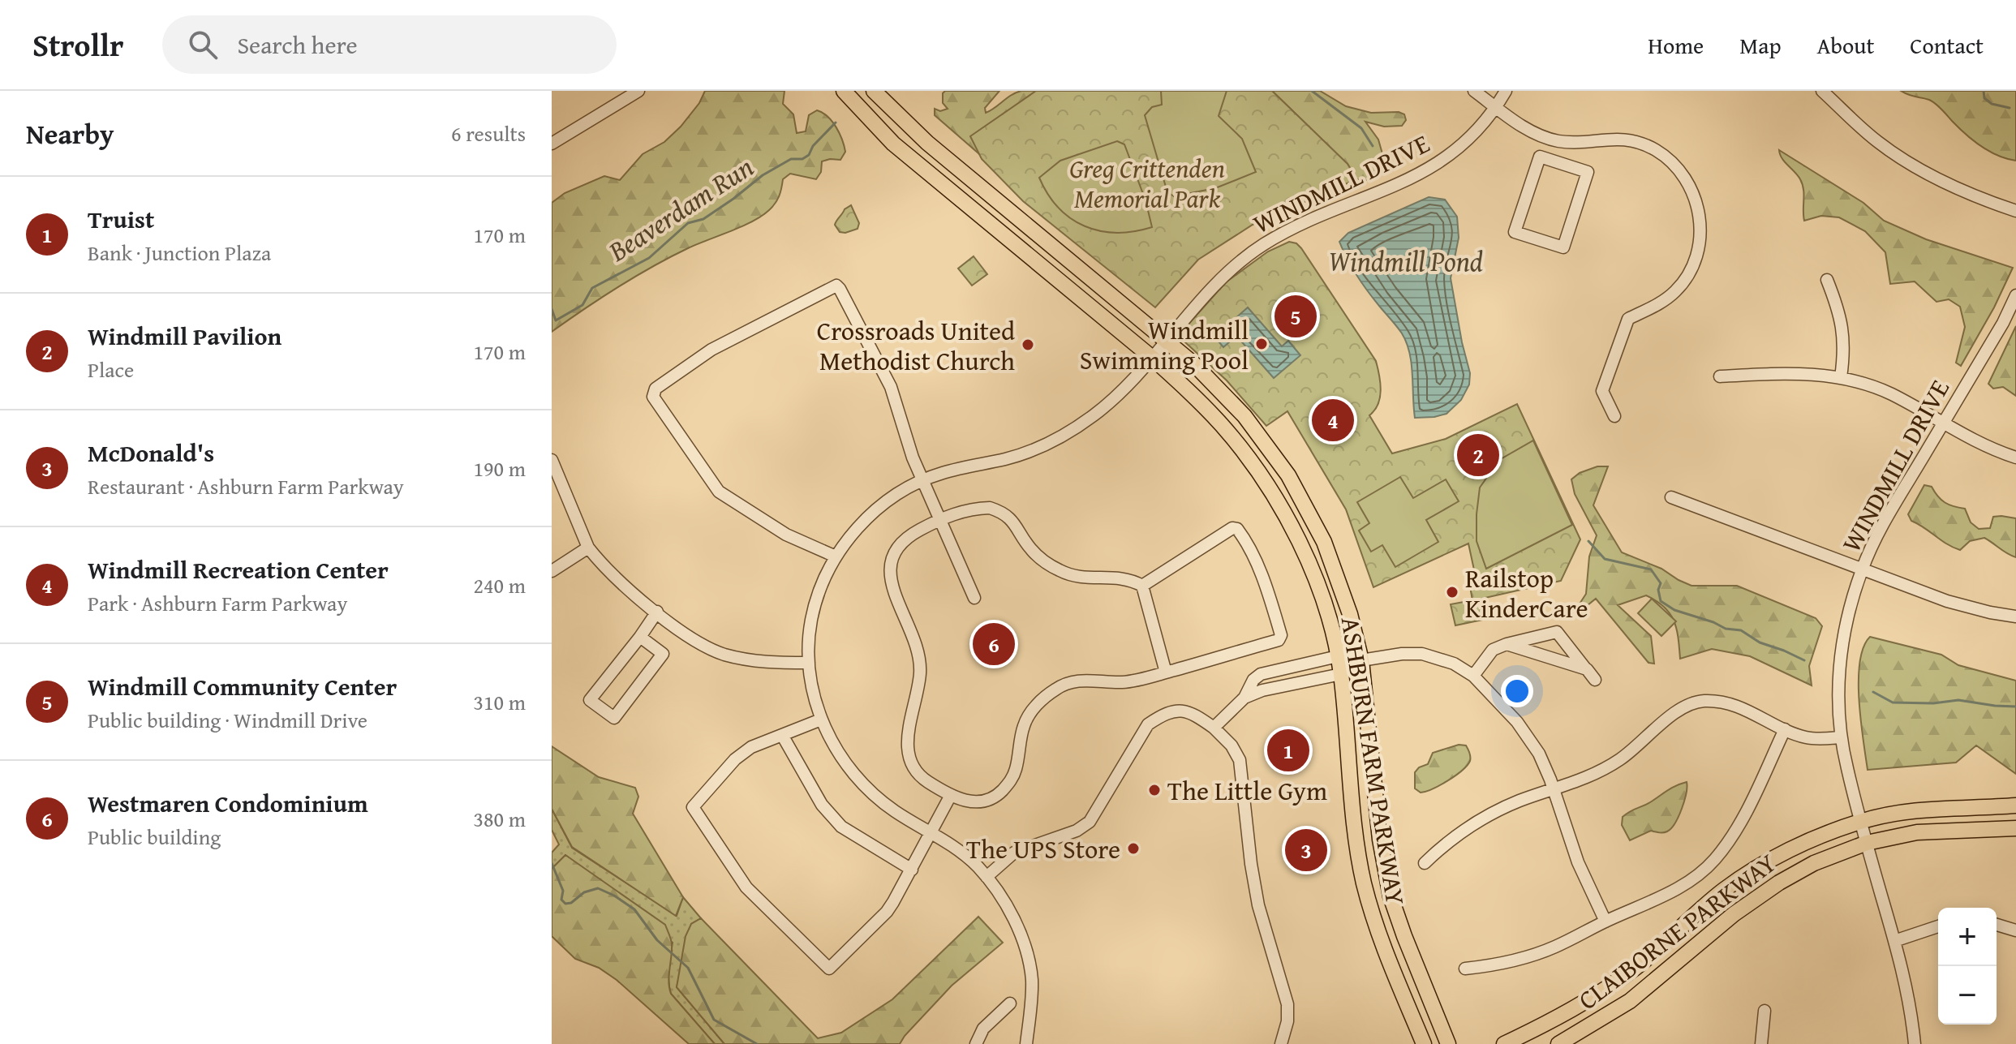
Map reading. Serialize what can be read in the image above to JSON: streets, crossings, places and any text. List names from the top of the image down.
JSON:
{
  "streets": {
    "main road": ["ASHBURN FARM PARKWAY", "CLAIBORNE PARKWAY"],
    "street": ["WINDMILL DRIVE"]
  },
  "crossings": [
    ["WINDMILL DRIVE", "ASHBURN FARM PARKWAY"],
    ["WINDMILL DRIVE", "CLAIBORNE PARKWAY"]
  ],
  "water": ["Beaverdam Run", "Windmill Pond"],
  "parks": ["Greg Crittenden Memorial Park"],
  "places": [
    "Windmill Swimming Pool",
    "Crossroads United Methodist Church",
    "Railstop KinderCare",
    "The Little Gym",
    "The UPS Store"
  ],
  "page": {
    "header": "Strollr",
    "search": "Search here",
    "nav": [
      "Home",
      "Map",
      "About",
      "Contact"
    ],
    "heading": ["Nearby", "6 results"],
    "list": [
      {
        "mark": "1",
        "name": "Truist",
        "note": "Bank · Junction Plaza",
        "value": "170 m"
      },
      {
        "mark": "2",
        "name": "Windmill Pavilion",
        "note": "Place",
        "value": "170 m"
      },
      {
        "mark": "3",
        "name": "McDonald's",
        "note": "Restaurant · Ashburn Farm Parkway",
        "value": "190 m"
      },
      {
        "mark": "4",
        "name": "Windmill Recreation Center",
        "note": "Park · Ashburn Farm Parkway",
        "value": "240 m"
      },
      {
        "mark": "5",
        "name": "Windmill Community Center",
        "note": "Public building · Windmill Drive",
        "value": "310 m"
      },
      {
        "mark": "6",
        "name": "Westmaren Condominium",
        "note": "Public building",
        "value": "380 m"
      }
    ],
    "pins": [
      "5",
      "4",
      "2",
      "6",
      "1",
      "3"
    ],
    "map_buttons": ["+", "−"]
  }
}
